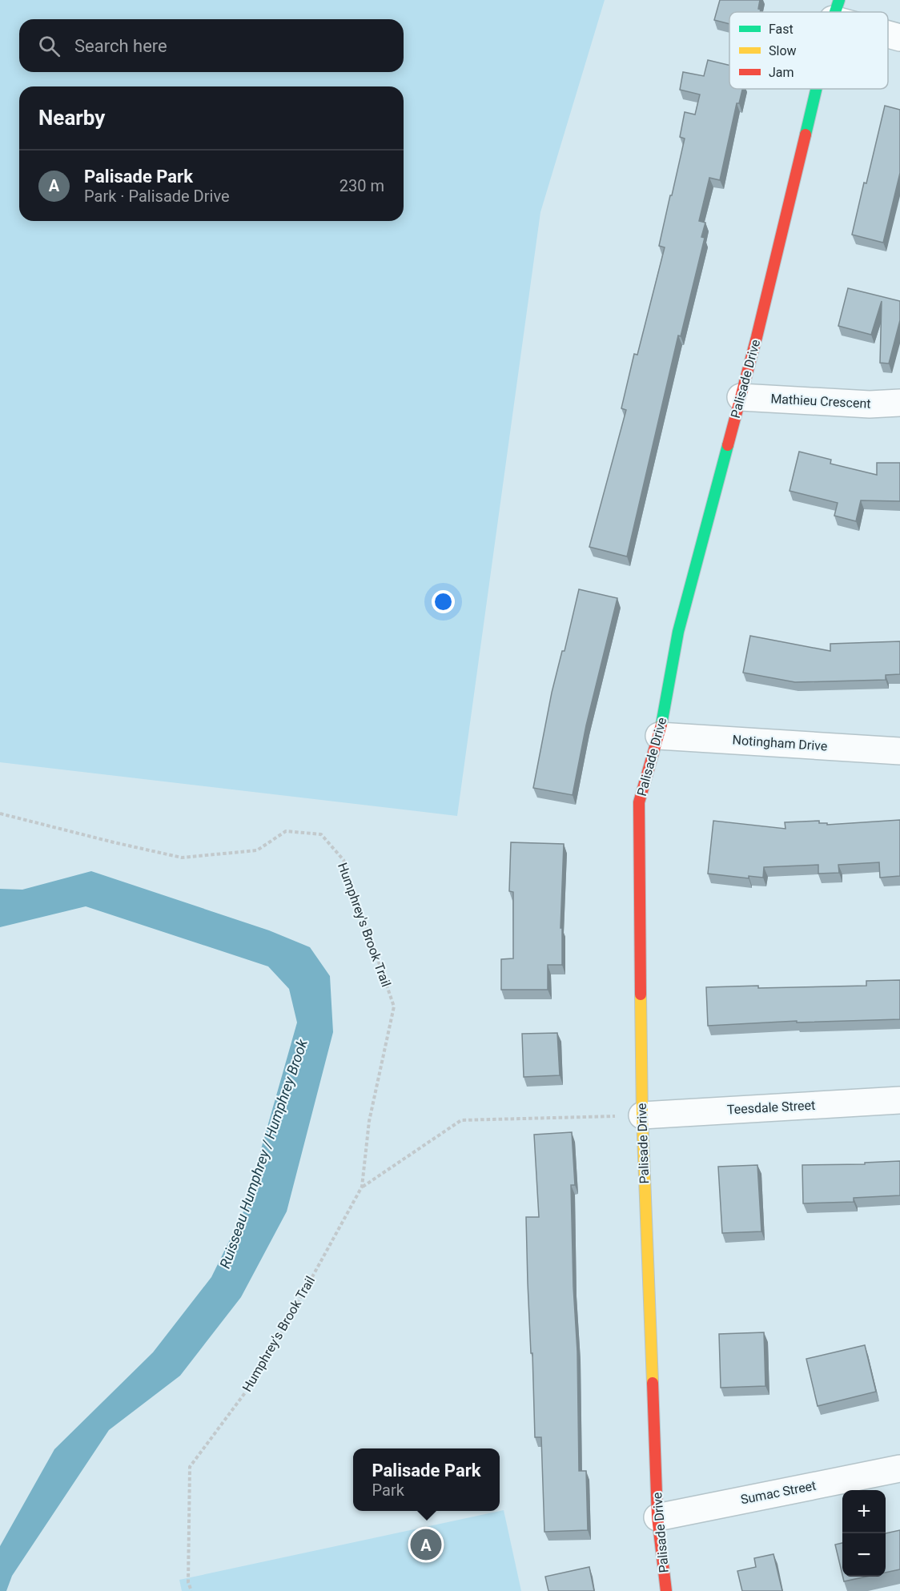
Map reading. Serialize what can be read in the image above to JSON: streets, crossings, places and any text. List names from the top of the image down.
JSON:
{
  "streets": {
    "street": [
      "Palisade Drive",
      "Mathieu Crescent",
      "Notingham Drive",
      "Teesdale Street",
      "Sumac Street"
    ],
    "path": ["Humphrey's Brook Trail"]
  },
  "crossings": [
    ["Palisade Drive", "Mathieu Crescent"],
    ["Palisade Drive", "Notingham Drive"],
    ["Palisade Drive", "Humphrey's Brook Trail"],
    ["Palisade Drive", "Teesdale Street"],
    ["Palisade Drive", "Sumac Street"],
    ["Humphrey's Brook Trail", "Teesdale Street"]
  ],
  "water": ["Ruisseau Humphrey / Humphrey Brook"],
  "legend": ["Fast", "Slow", "Jam"],
  "page": {
    "search": "Search here",
    "heading": "Nearby",
    "list": [
      {
        "mark": "A",
        "name": "Palisade Park",
        "note": "Park · Palisade Drive",
        "value": "230 m"
      }
    ],
    "popup": ["Palisade Park", "Park"],
    "map_buttons": ["+", "−"],
    "pins": "A"
  }
}
